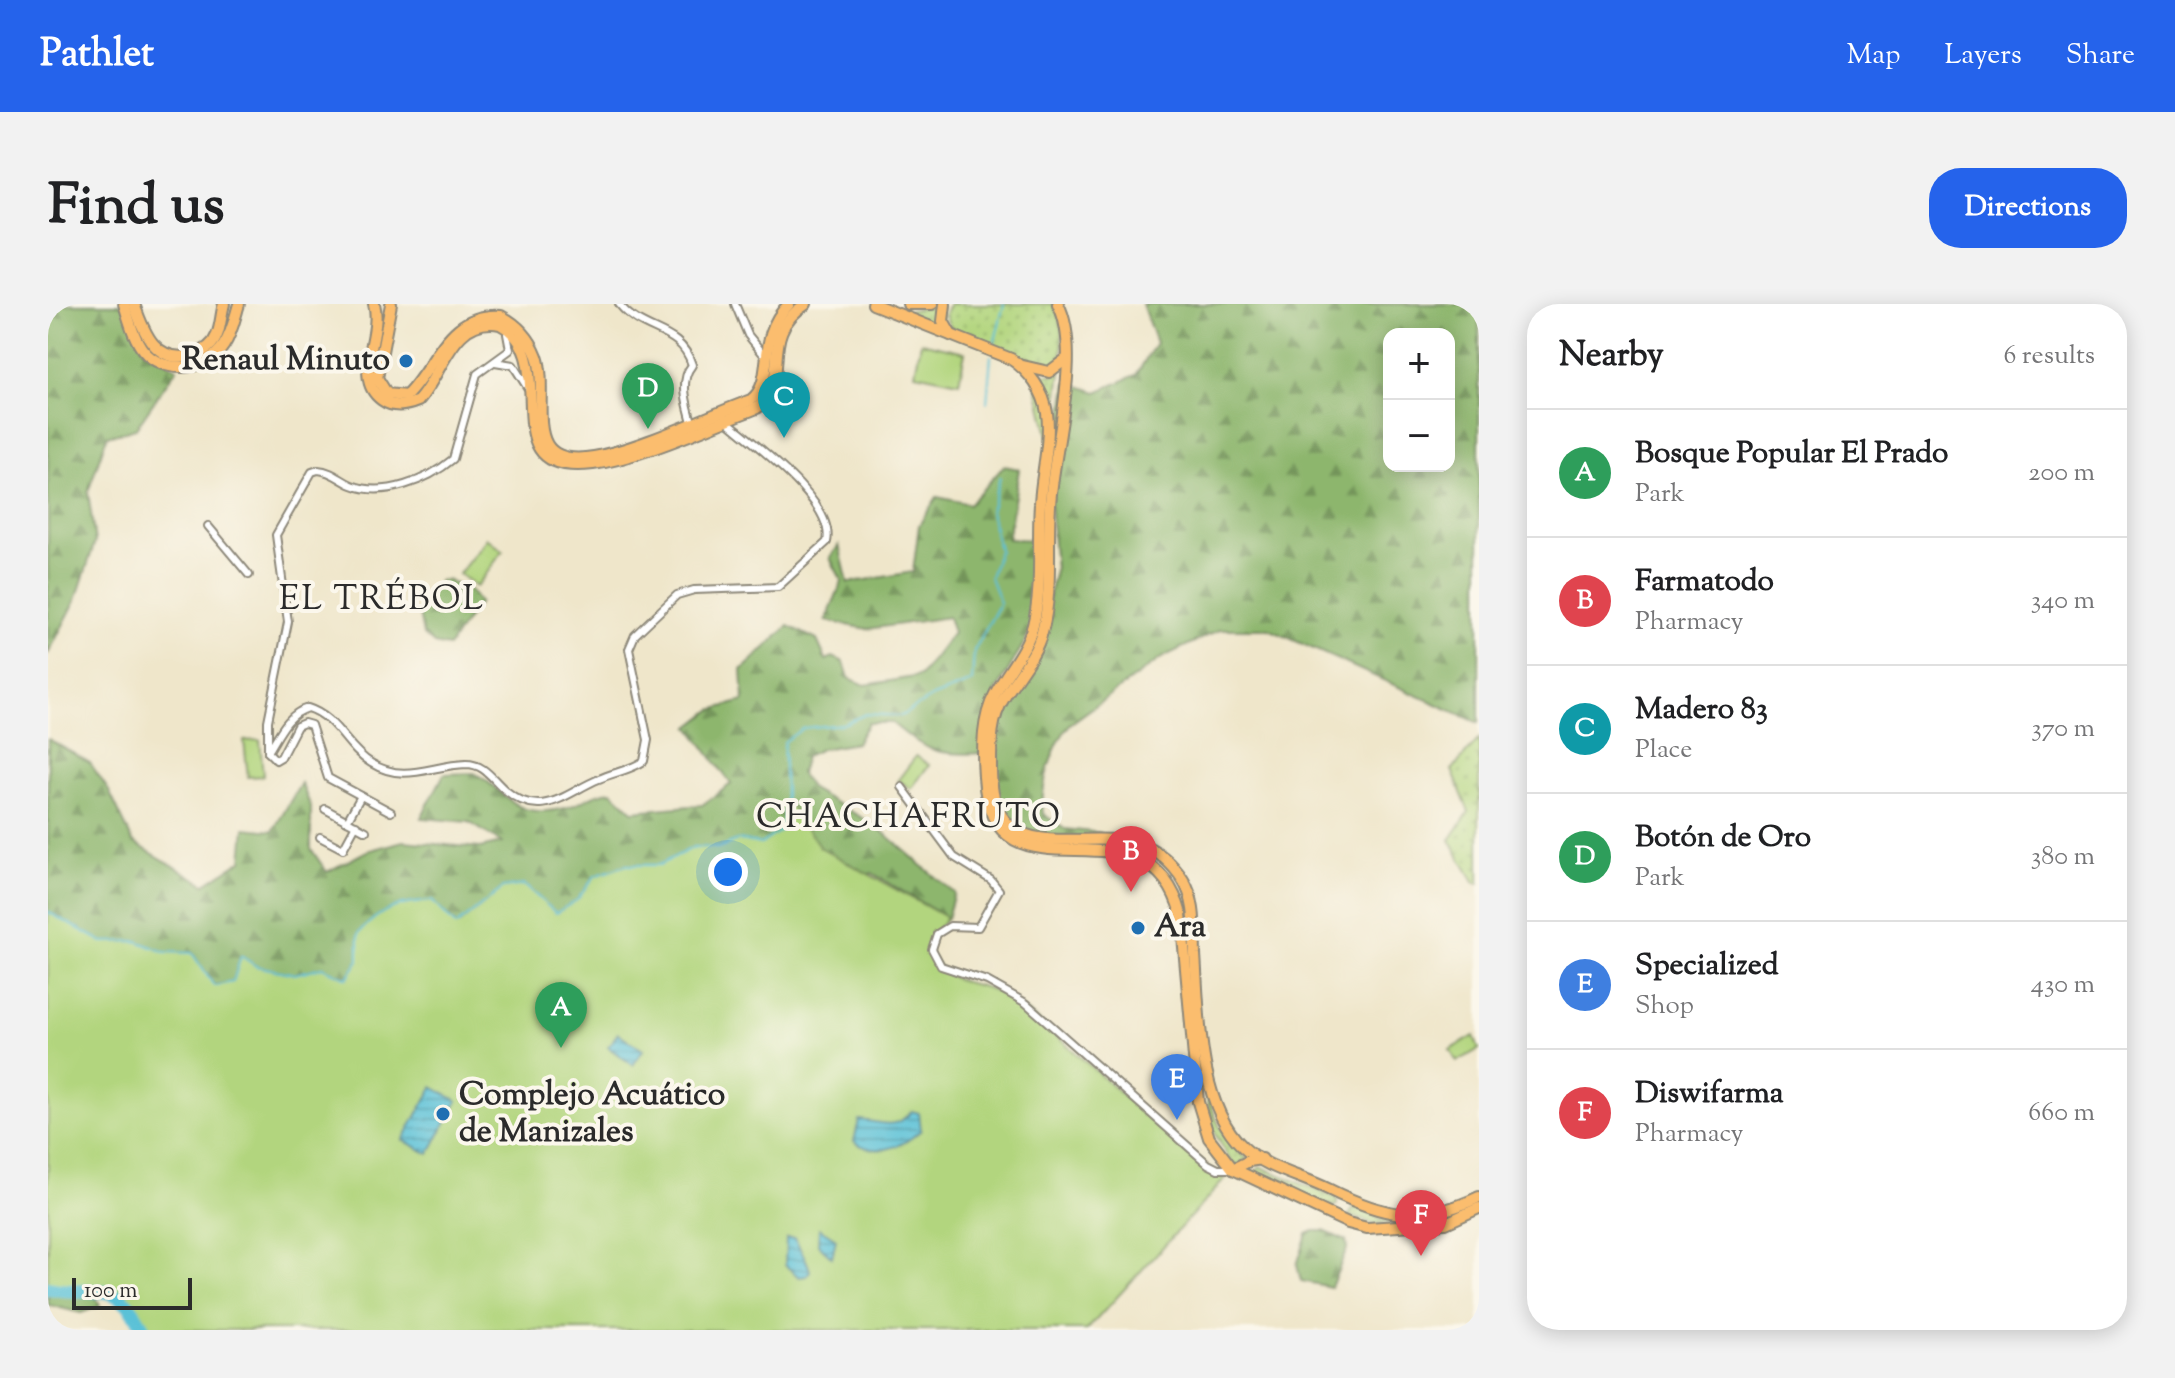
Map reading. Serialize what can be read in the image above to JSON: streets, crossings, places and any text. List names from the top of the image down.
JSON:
{
  "districts": ["EL TRÉBOL", "CHACHAFRUTO"],
  "places": ["Renaul Minuto", "Ara", "Complejo Acuático de Manizales"],
  "scale_bar": "100 m",
  "page": {
    "header": "Pathlet",
    "nav": ["Map", "Layers", "Share"],
    "title": "Find us",
    "buttons": "Directions",
    "heading": ["Nearby", "6 results"],
    "map_buttons": ["+", "−"],
    "pins": [
      "D",
      "C",
      "B",
      "A",
      "E",
      "F"
    ],
    "list": [
      {
        "mark": "A",
        "name": "Bosque Popular El Prado",
        "note": "Park",
        "value": "200 m"
      },
      {
        "mark": "B",
        "name": "Farmatodo",
        "note": "Pharmacy",
        "value": "340 m"
      },
      {
        "mark": "C",
        "name": "Madero 83",
        "note": "Place",
        "value": "370 m"
      },
      {
        "mark": "D",
        "name": "Botón de Oro",
        "note": "Park",
        "value": "380 m"
      },
      {
        "mark": "E",
        "name": "Specialized",
        "note": "Shop",
        "value": "430 m"
      },
      {
        "mark": "F",
        "name": "Diswifarma",
        "note": "Pharmacy",
        "value": "660 m"
      }
    ],
    "scale": "100 m"
  }
}
